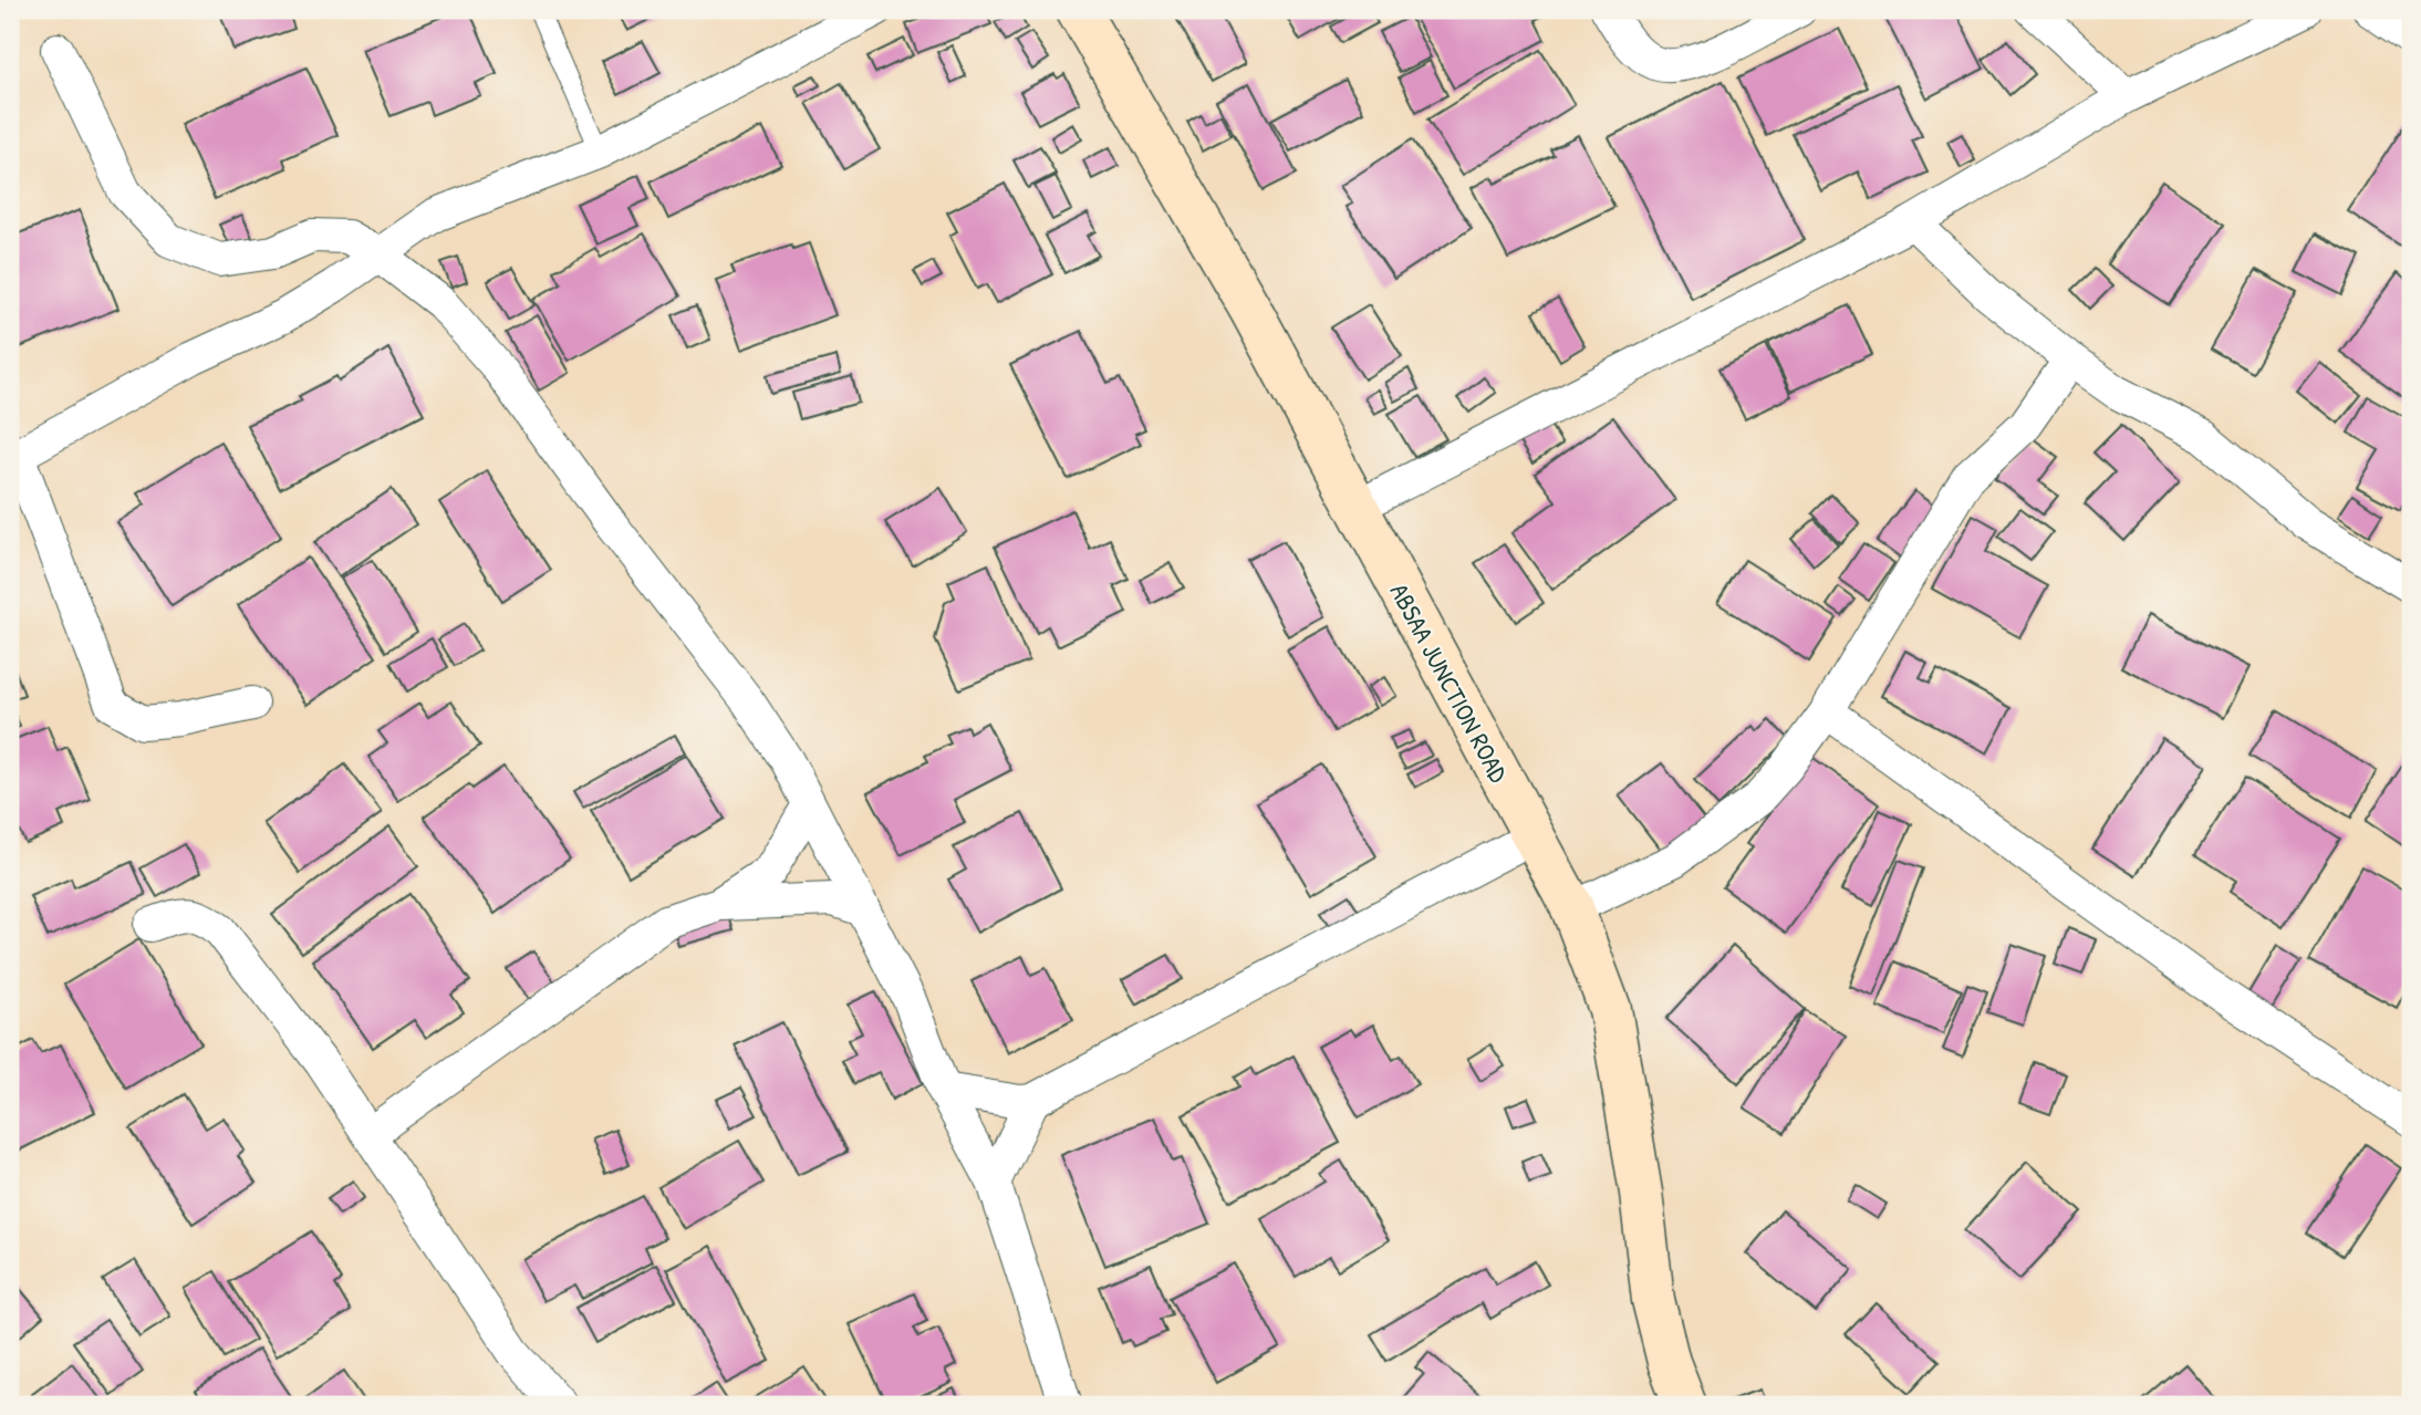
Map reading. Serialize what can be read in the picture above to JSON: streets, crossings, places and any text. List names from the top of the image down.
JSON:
{
  "streets": {
    "street": ["ABSAA JUNCTION ROAD"]
  }
}
